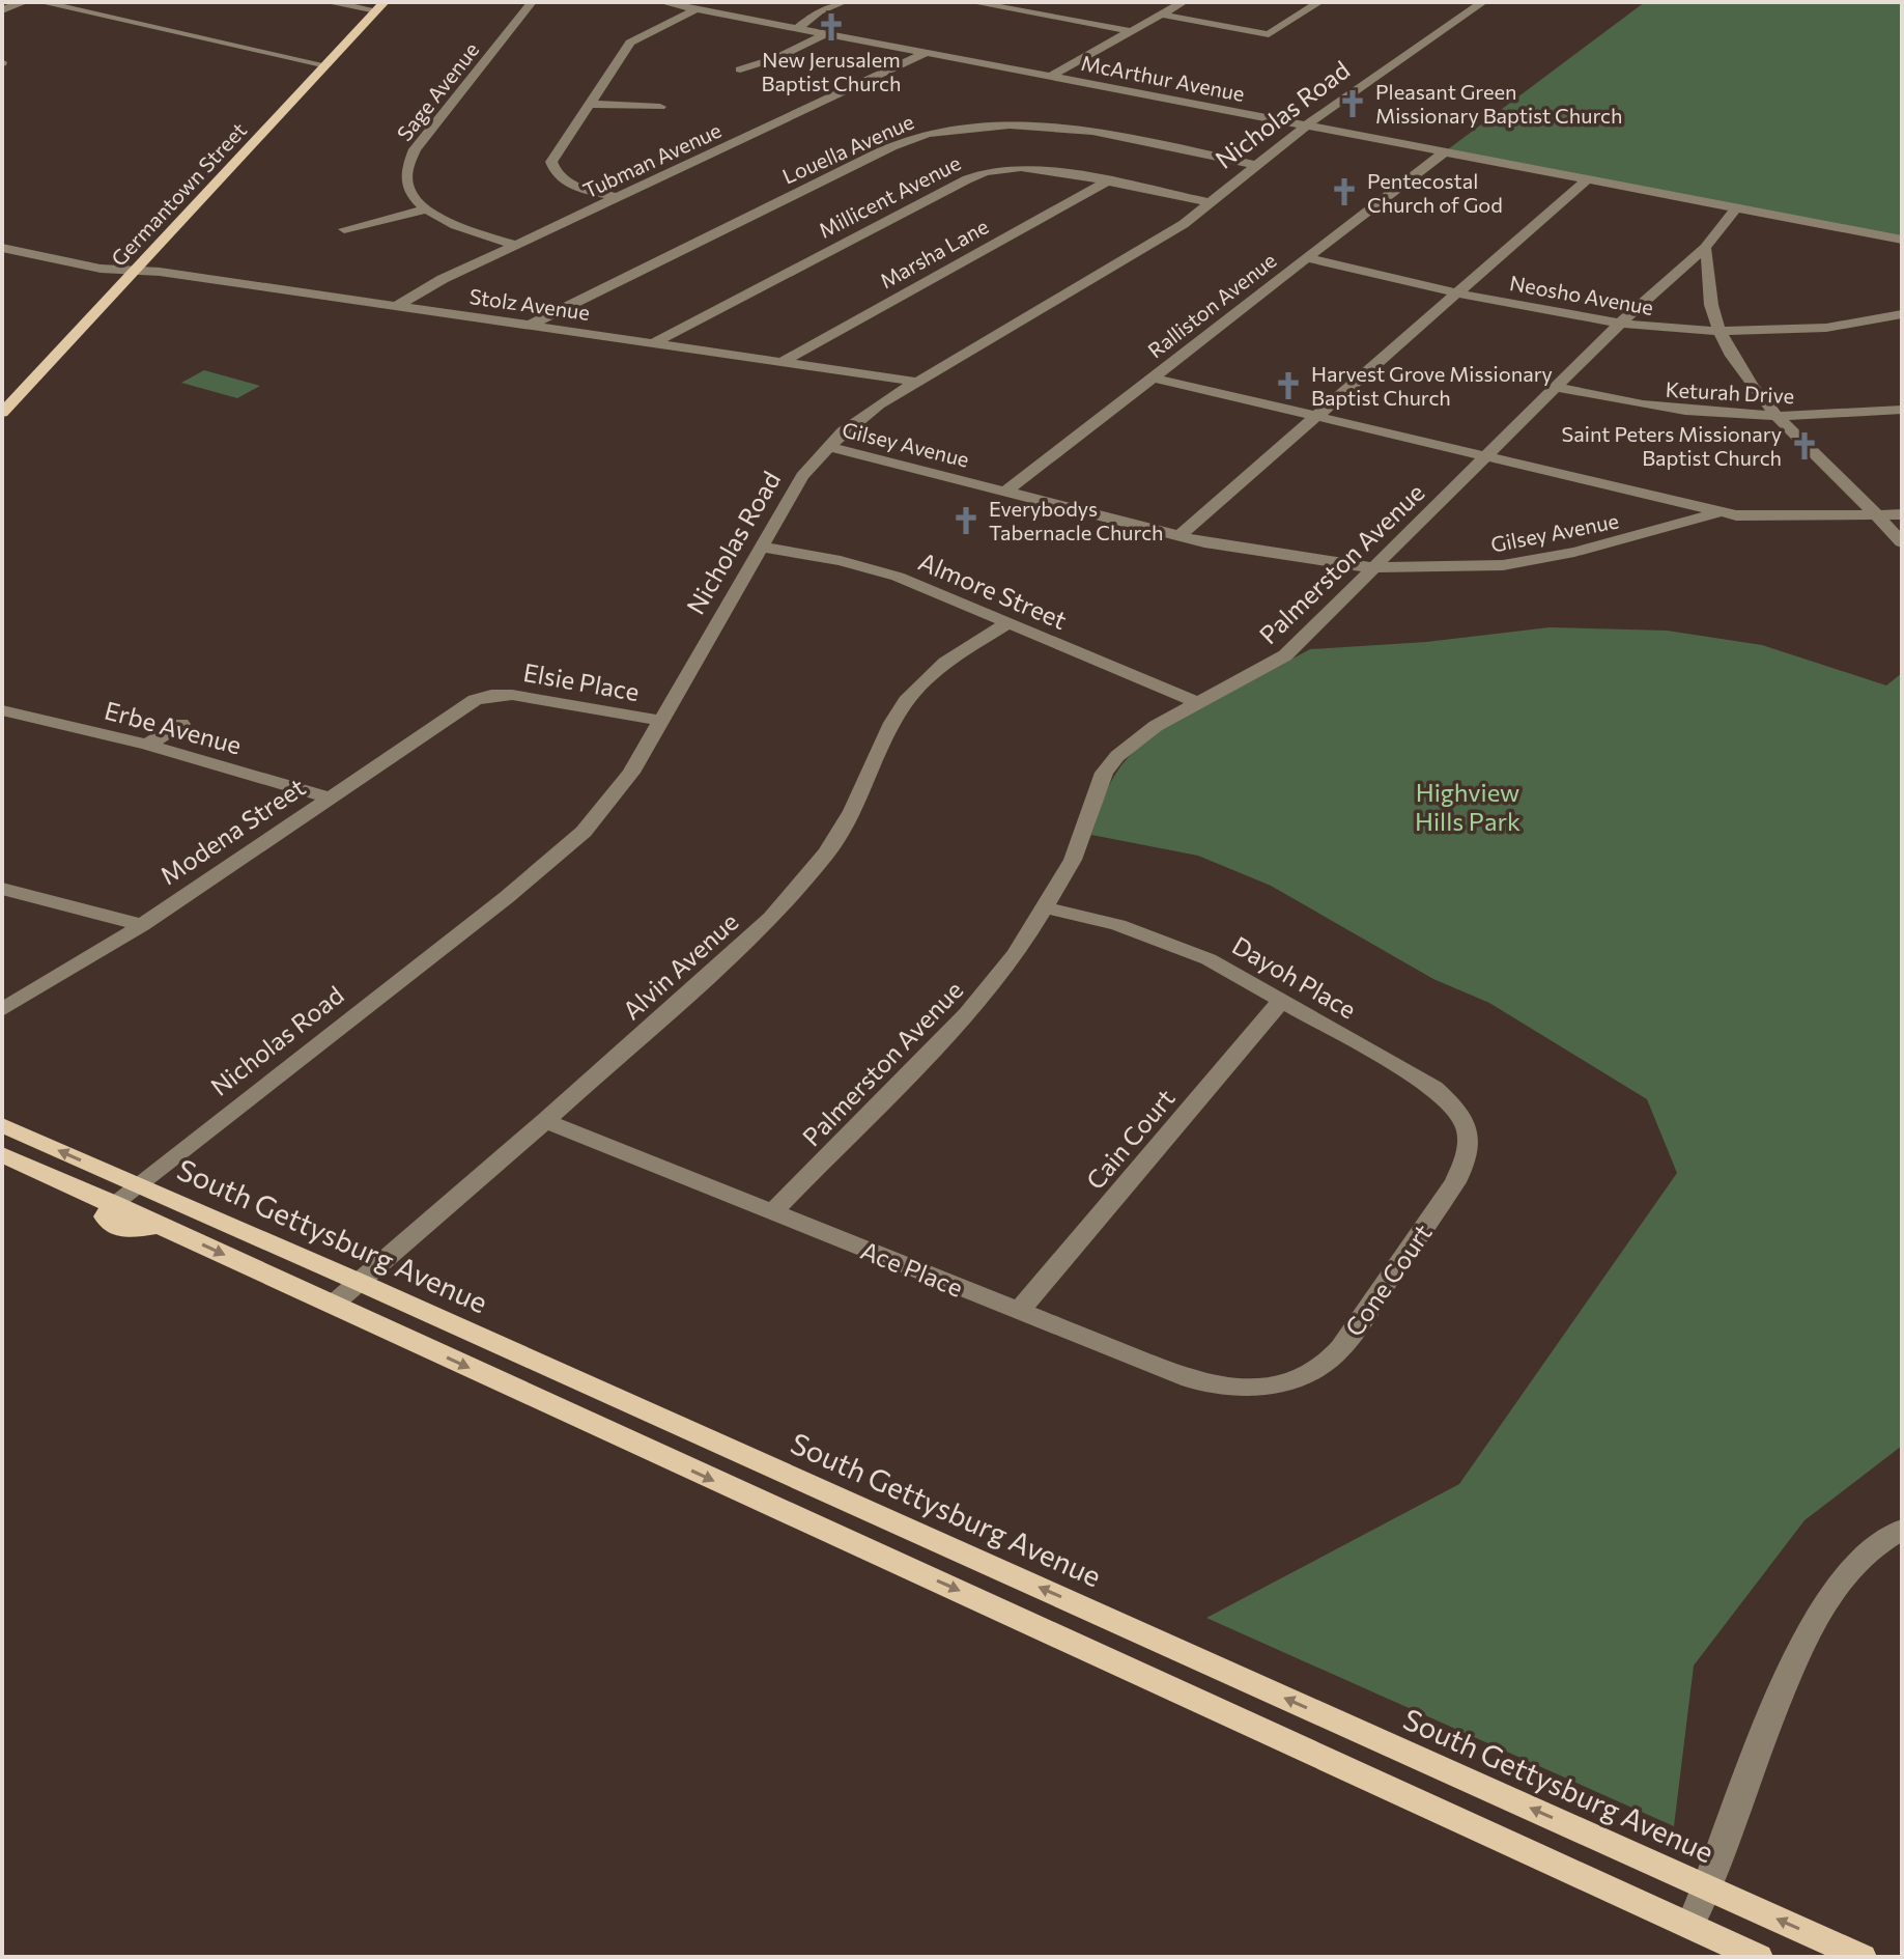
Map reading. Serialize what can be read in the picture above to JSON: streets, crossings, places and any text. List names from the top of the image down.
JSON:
{
  "streets": {
    "main road": ["Germantown Street", "South Gettysburg Avenue"],
    "street": [
      "McArthur Avenue",
      "Sage Avenue",
      "Nicholas Road",
      "Louella Avenue",
      "Tubman Avenue",
      "Millicent Avenue",
      "Marsha Lane",
      "Neosho Avenue",
      "Stolz Avenue",
      "Ralliston Avenue",
      "Keturah Drive",
      "Gilsey Avenue",
      "Palmerston Avenue",
      "Almore Street",
      "Elsie Place",
      "Erbe Avenue",
      "Modena Street",
      "Alvin Avenue",
      "Dayoh Place",
      "Cain Court",
      "Ace Place",
      "Cone Court"
    ]
  },
  "crossings": [
    ["McArthur Avenue", "Nicholas Road"],
    ["McArthur Avenue", "Tubman Avenue"],
    ["McArthur Avenue", "Ralliston Avenue"],
    ["McArthur Avenue", "Palmerston Avenue"],
    ["Nicholas Road", "Louella Avenue"],
    ["Nicholas Road", "Millicent Avenue"],
    ["Nicholas Road", "Stolz Avenue"],
    ["Nicholas Road", "Gilsey Avenue"],
    ["Nicholas Road", "Almore Street"],
    ["Nicholas Road", "Elsie Place"],
    ["Nicholas Road", "South Gettysburg Avenue"],
    ["Louella Avenue", "Stolz Avenue"],
    ["Tubman Avenue", "Stolz Avenue"],
    ["Germantown Street", "Stolz Avenue"],
    ["Millicent Avenue", "Marsha Lane"],
    ["Millicent Avenue", "Stolz Avenue"],
    ["Marsha Lane", "Stolz Avenue"],
    ["Neosho Avenue", "Ralliston Avenue"],
    ["Neosho Avenue", "Palmerston Avenue"],
    ["Ralliston Avenue", "Gilsey Avenue"],
    ["Keturah Drive", "Palmerston Avenue"],
    ["Gilsey Avenue", "Palmerston Avenue"],
    ["Palmerston Avenue", "Almore Street"],
    ["Palmerston Avenue", "Dayoh Place"],
    ["Palmerston Avenue", "Ace Place"],
    ["Almore Street", "Alvin Avenue"],
    ["Elsie Place", "Modena Street"],
    ["Erbe Avenue", "Modena Street"],
    ["Alvin Avenue", "South Gettysburg Avenue"],
    ["Alvin Avenue", "Ace Place"],
    ["Dayoh Place", "Cain Court"],
    ["Dayoh Place", "Cone Court"],
    ["Cain Court", "Ace Place"],
    ["Ace Place", "Cone Court"]
  ],
  "parks": ["Highview Hills Park"],
  "places": {
    "church": [
      "New Jerusalem Baptist Church",
      "Pleasant Green Missionary Baptist Church",
      "Pentecostal Church of God",
      "Harvest Grove Missionary Baptist Church",
      "Saint Peters Missionary Baptist Church",
      "Everybodys Tabernacle Church"
    ]
  }
}
